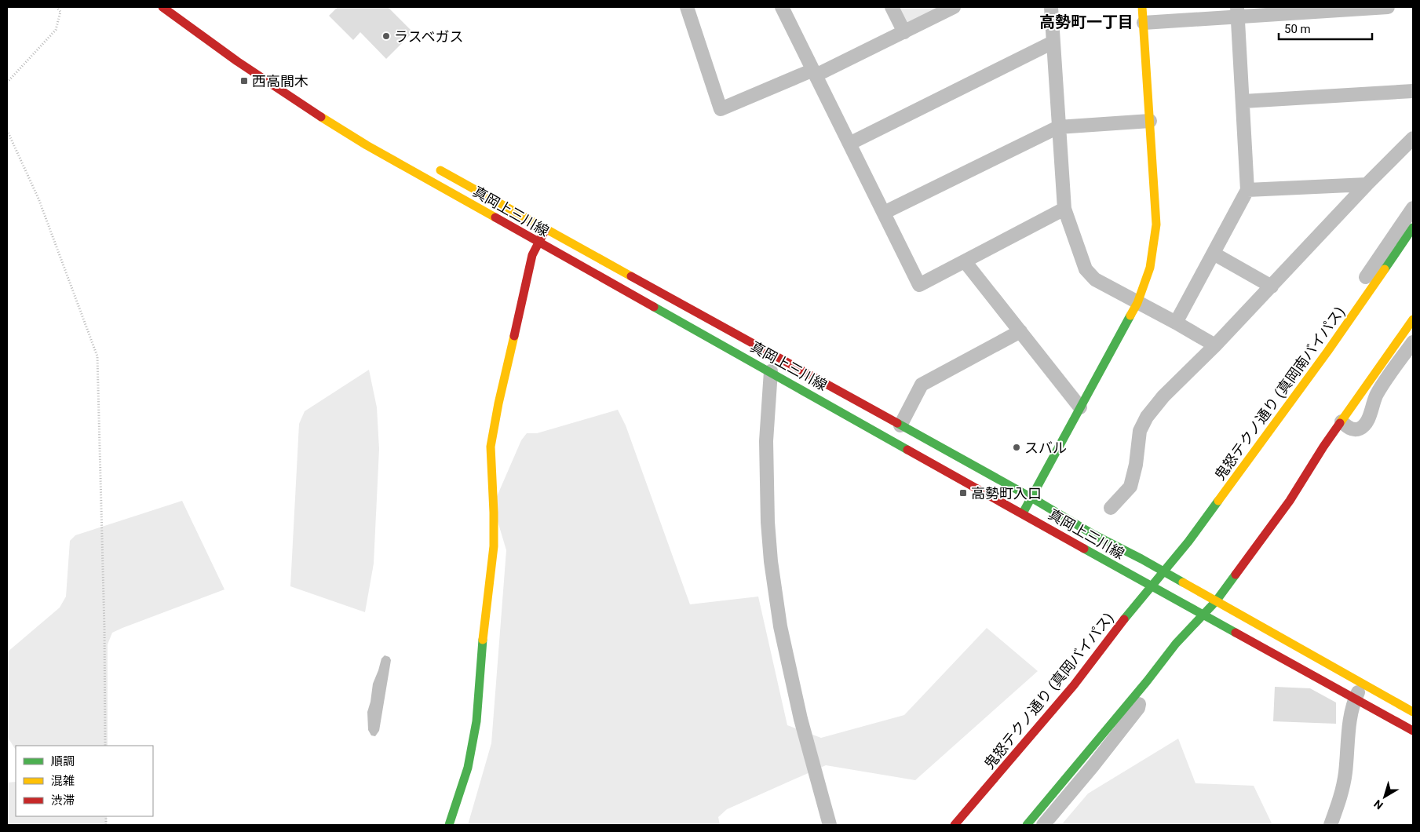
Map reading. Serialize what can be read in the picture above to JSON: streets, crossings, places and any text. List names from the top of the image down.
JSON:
{
  "streets": {
    "main road": ["真岡上三川線", "鬼怒テクノ通り (真岡南バイパス)", "鬼怒テクノ通り (真岡バイパス)"]
  },
  "crossings": [
    ["真岡上三川線", "鬼怒テクノ通り (真岡南バイパス)"],
    ["真岡上三川線", "鬼怒テクノ通り (真岡バイパス)"],
    ["鬼怒テクノ通り (真岡南バイパス)", "鬼怒テクノ通り (真岡バイパス)"]
  ],
  "districts": ["高勢町一丁目"],
  "places": {
    "other": ["ラスベガス", "スバル"],
    "transit": ["西高間木", "高勢町入口"]
  },
  "legend": ["順調", "混雑", "渋滞"],
  "scale_bar": "50 m",
  "north": "bottom left"
}
